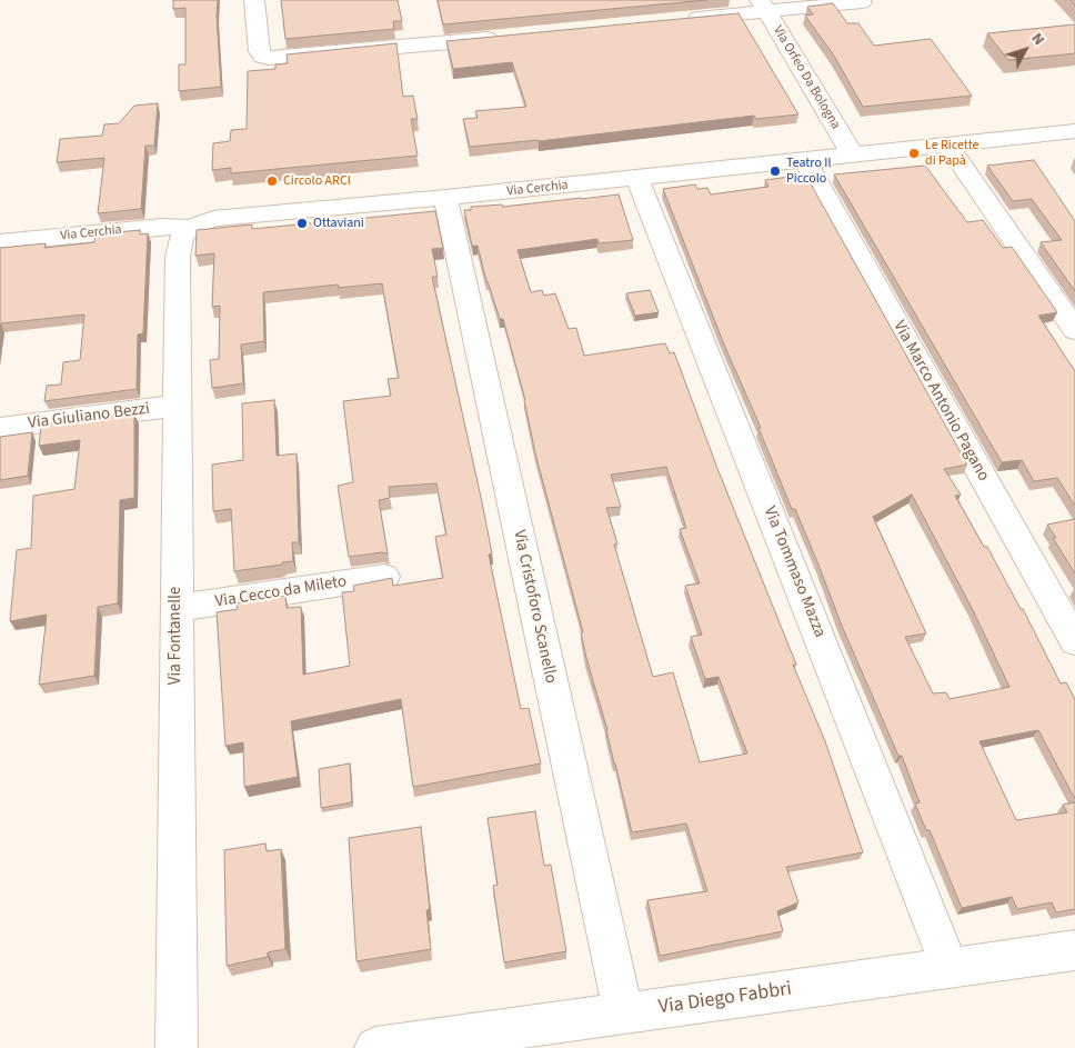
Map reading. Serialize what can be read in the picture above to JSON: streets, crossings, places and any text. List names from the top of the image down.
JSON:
{
  "streets": {
    "street": [
      "Via Orfeo Da Bologna",
      "Via Cerchia",
      "Via Marco Antonio Pagano",
      "Via Giuliano Bezzi",
      "Via Tommaso Mazza",
      "Via Cecco da Mileto",
      "Via Cristoforo Scanello",
      "Via Fontanelle",
      "Via Diego Fabbri"
    ]
  },
  "crossings": [
    ["Via Orfeo Da Bologna", "Via Cerchia"],
    ["Via Cerchia", "Via Marco Antonio Pagano"],
    ["Via Cerchia", "Via Tommaso Mazza"],
    ["Via Cerchia", "Via Cristoforo Scanello"],
    ["Via Cerchia", "Via Fontanelle"],
    ["Via Giuliano Bezzi", "Via Fontanelle"],
    ["Via Tommaso Mazza", "Via Diego Fabbri"],
    ["Via Cecco da Mileto", "Via Fontanelle"],
    ["Via Cristoforo Scanello", "Via Diego Fabbri"]
  ],
  "places": [
    "Le Ricette di Papà",
    "Teatro Il Piccolo",
    "Circolo ARCI",
    "Ottaviani"
  ],
  "north": "top right"
}
